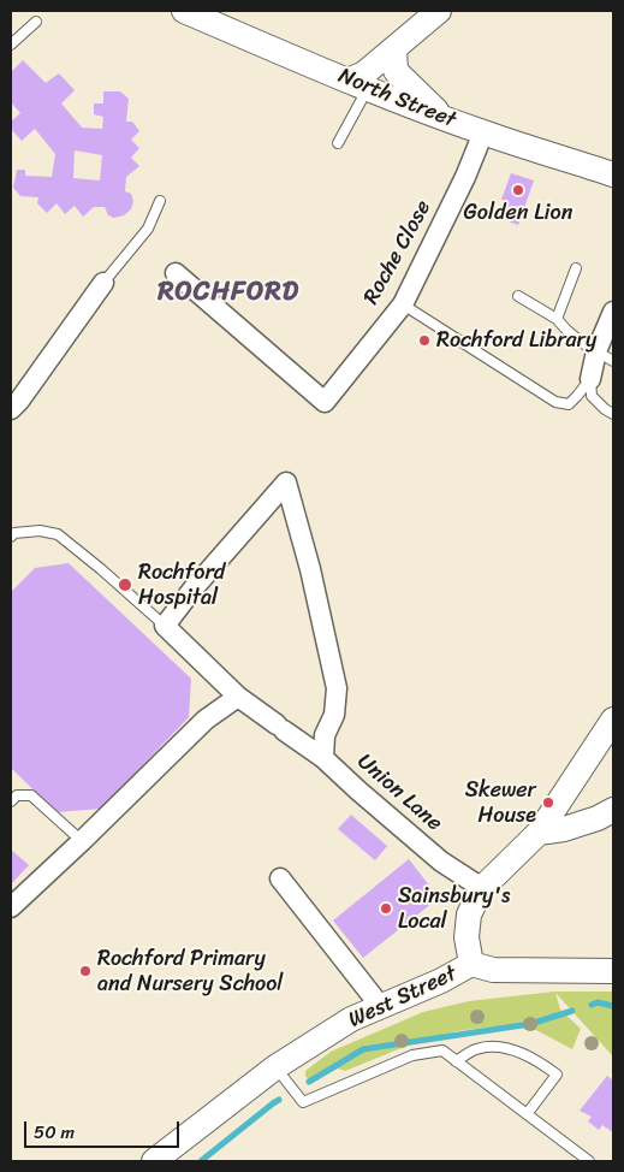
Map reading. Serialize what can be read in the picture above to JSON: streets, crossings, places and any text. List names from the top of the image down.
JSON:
{
  "streets": {
    "street": [
      "North Street",
      "Roche Close",
      "Union Lane",
      "West Street"
    ]
  },
  "crossings": [
    ["North Street", "Roche Close"],
    ["Union Lane", "West Street"]
  ],
  "districts": ["ROCHFORD"],
  "places": [
    "Golden Lion",
    "Rochford Library",
    "Rochford Hospital",
    "Skewer House",
    "Sainsbury's Local",
    "Rochford Primary and Nursery School"
  ],
  "scale_bar": "50 m"
}
